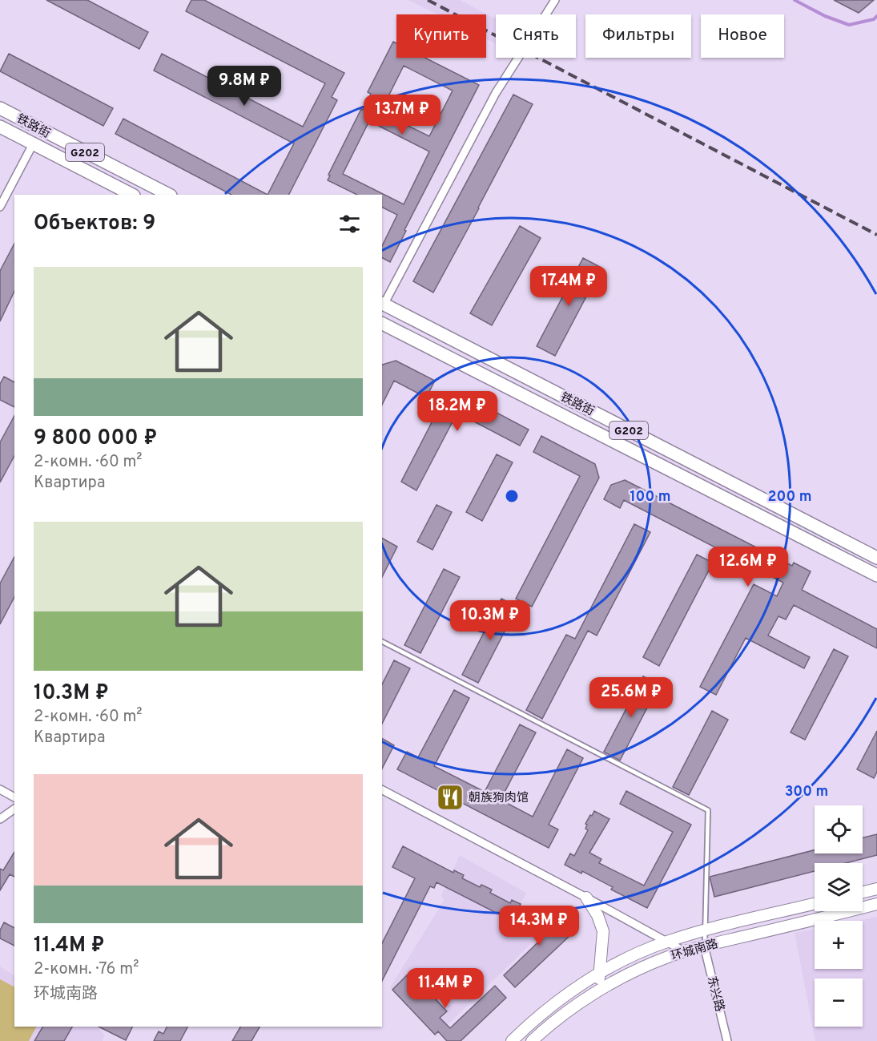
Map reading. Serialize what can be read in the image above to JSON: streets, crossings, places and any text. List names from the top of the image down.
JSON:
{
  "streets": {
    "main road": ["铁路街", "G202", "环城南路"],
    "street": ["东兴路"]
  },
  "crossings": [
    ["环城南路", "东兴路"]
  ],
  "places": {
    "restaurant": ["朝族狗肉馆"]
  },
  "page": {
    "chip": [
      "Купить",
      "Снять",
      "Фильтры",
      "Новое"
    ],
    "price": [
      "9.8M ₽",
      "13.7M ₽",
      "17.4M ₽",
      "18.2M ₽",
      "12.6M ₽",
      "10.3M ₽",
      "25.6M ₽",
      "14.3M ₽",
      "11.4M ₽"
    ],
    "heading": "Объектов: 9",
    "list": [
      {
        "name": "9 800 000 ₽",
        "note": "2-комн. · 60 m² · Квартира"
      },
      {
        "name": "10.3M ₽",
        "note": "2-комн. · 60 m² · Квартира"
      },
      {
        "name": "11.4M ₽",
        "note": "2-комн. · 76 m² · 环城南路"
      }
    ],
    "map_buttons": ["+", "−"]
  },
  "rings": ["100 m", "200 m", "300 m"]
}
